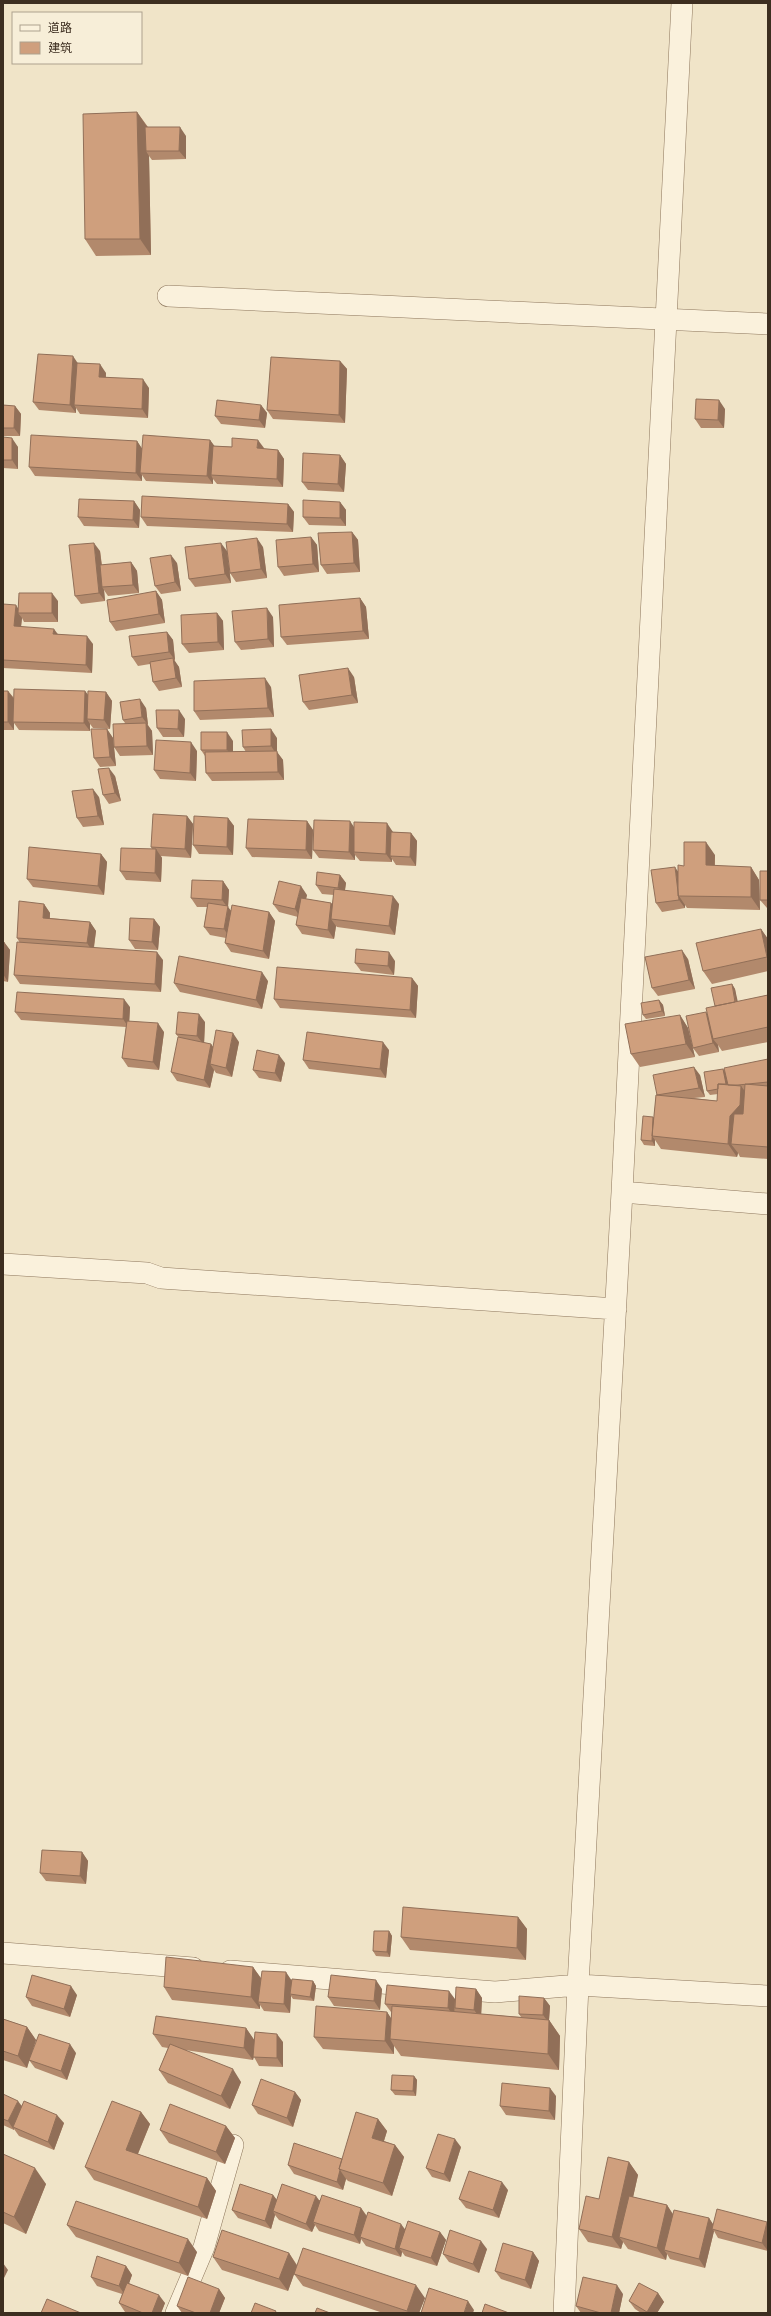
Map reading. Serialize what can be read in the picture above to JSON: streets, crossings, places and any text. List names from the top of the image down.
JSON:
{
  "legend": ["道路", "建筑"]
}
